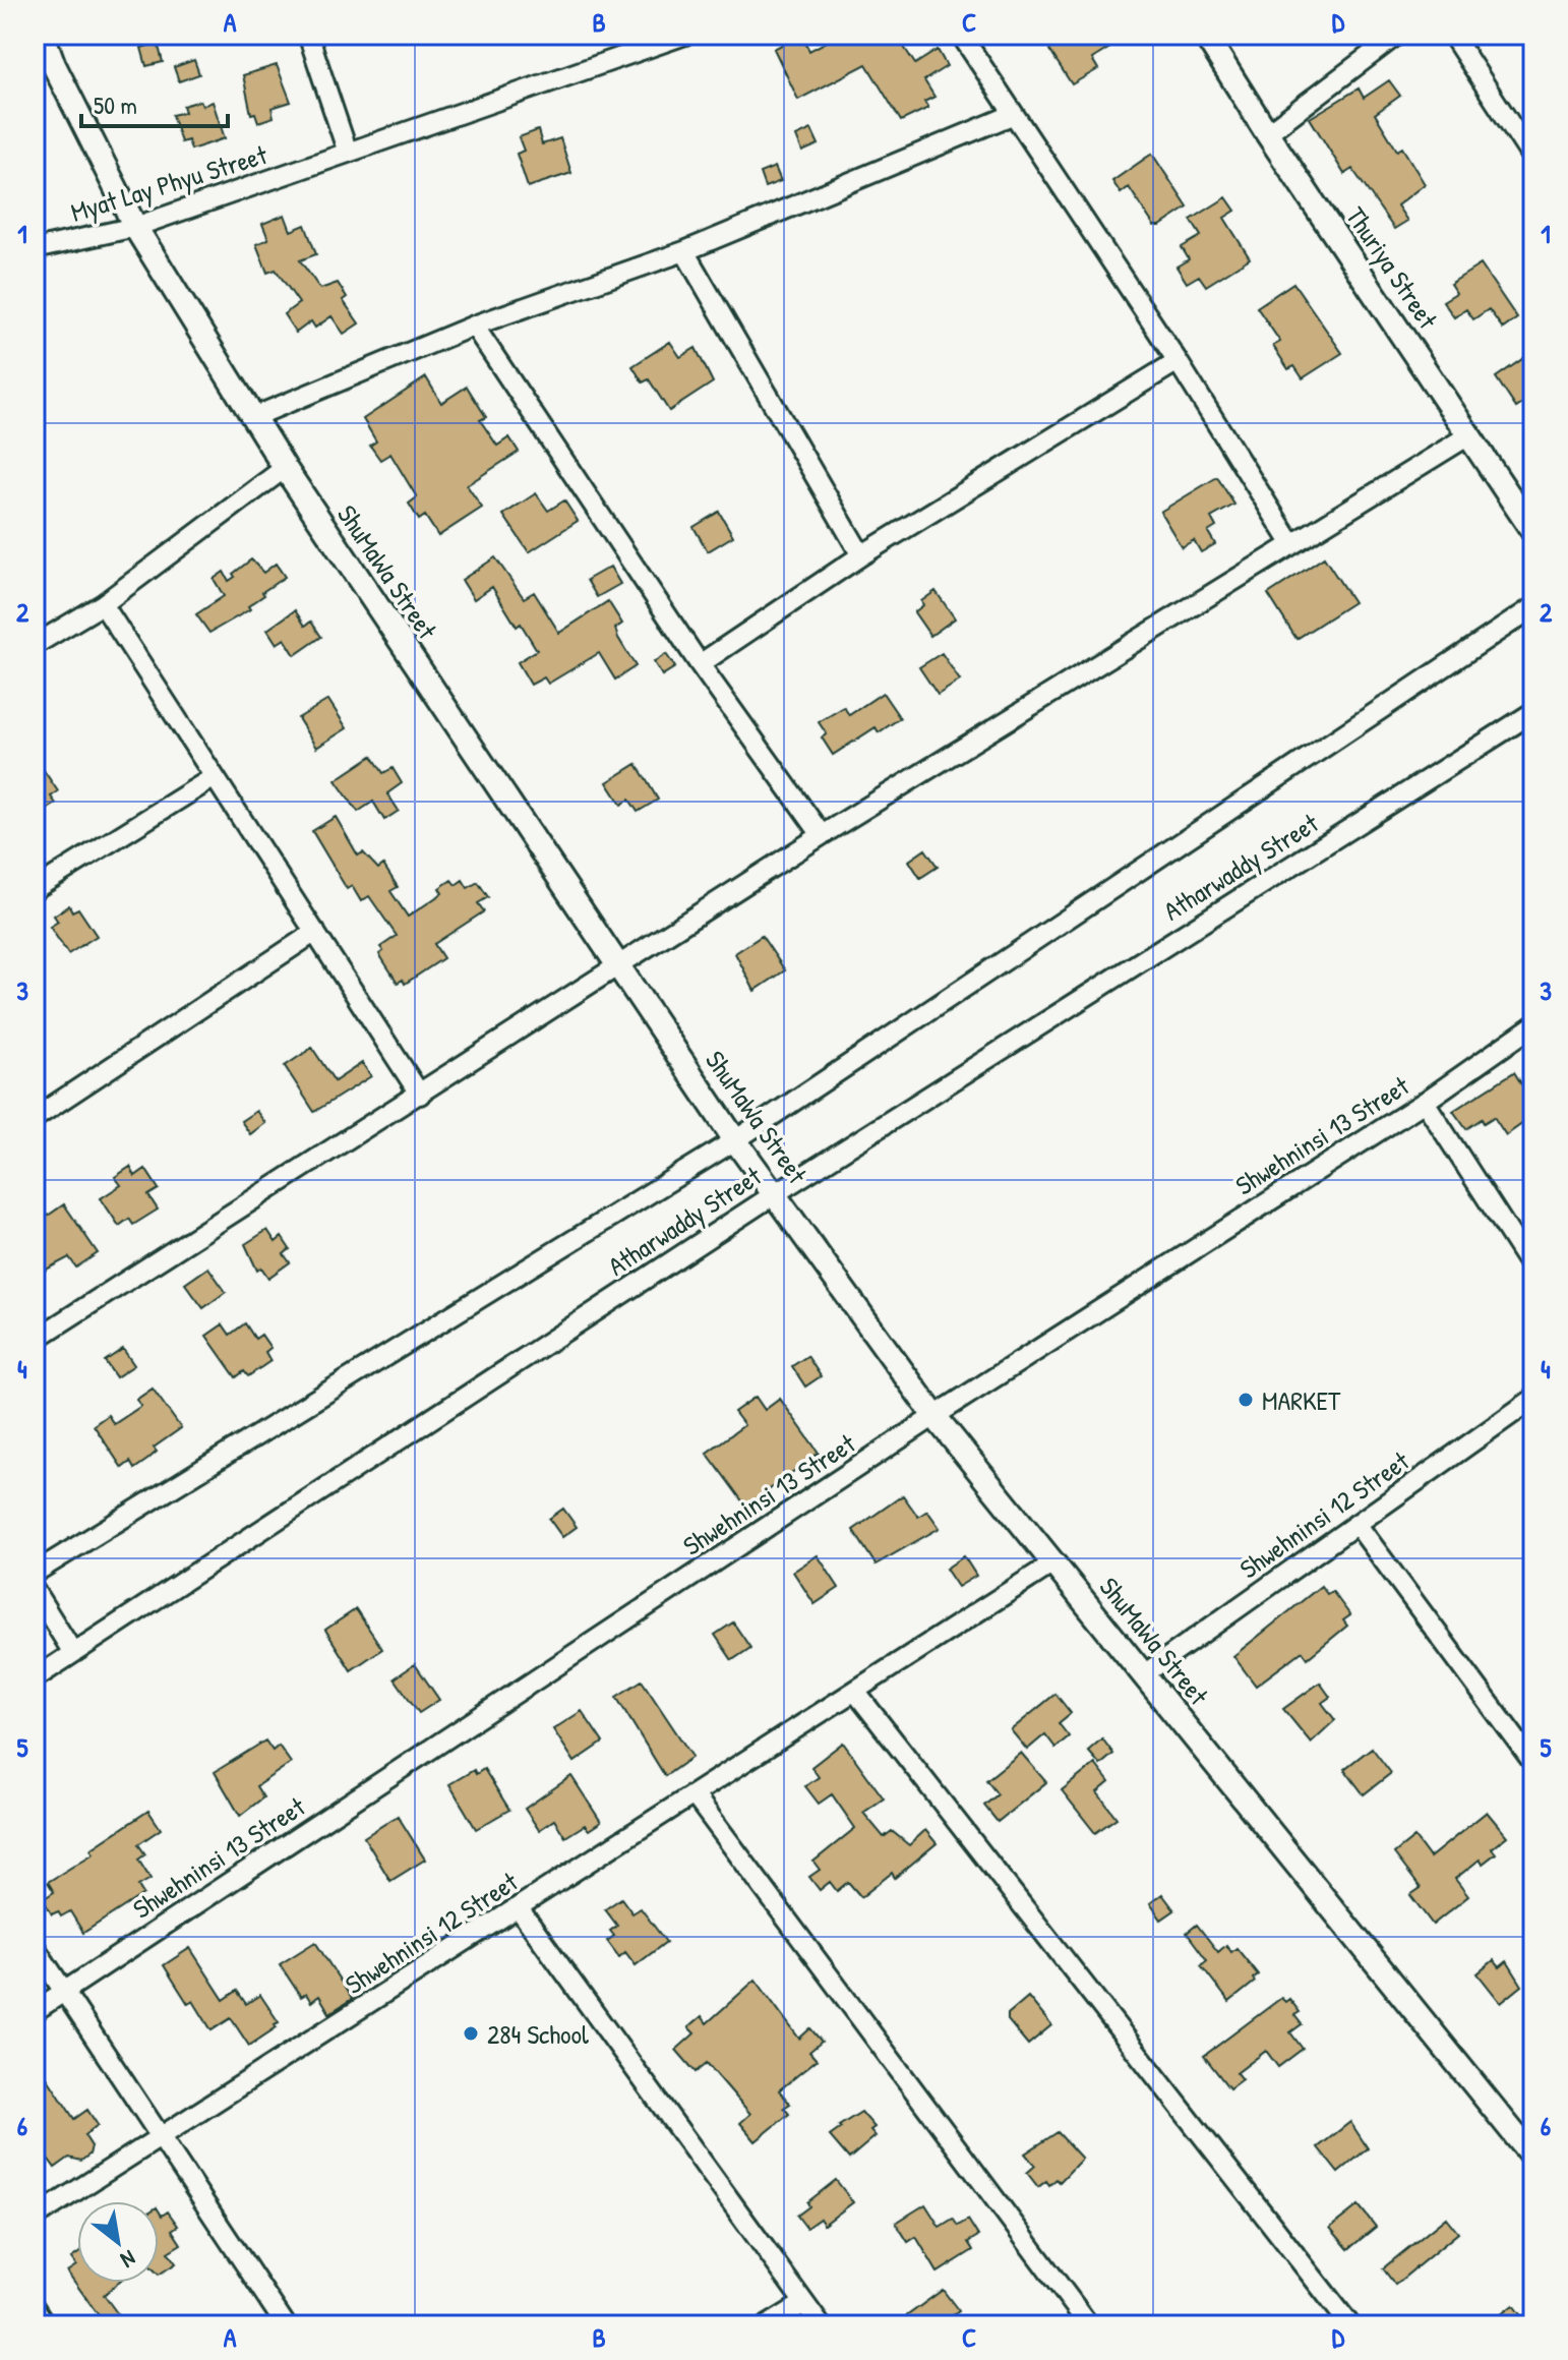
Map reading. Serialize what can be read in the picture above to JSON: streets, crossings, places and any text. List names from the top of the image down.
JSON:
{
  "streets": {
    "street": [
      "Myat Lay Phyu Street",
      "Thuriya Street",
      "ShuMaWa Street",
      "Atharwaddy Street",
      "Shwehninsi 13 Street",
      "Shwehninsi 12 Street"
    ]
  },
  "crossings": [
    ["Myat Lay Phyu Street", "ShuMaWa Street"],
    ["ShuMaWa Street", "Atharwaddy Street"],
    ["ShuMaWa Street", "Shwehninsi 13 Street"],
    ["ShuMaWa Street", "Shwehninsi 12 Street"]
  ],
  "places": ["MARKET", "284 School"],
  "scale_bar": "50 m",
  "north": "bottom right",
  "grid": {
    "columns": [
      "A",
      "B",
      "C",
      "D"
    ],
    "rows": [
      "1",
      "2",
      "3",
      "4",
      "5",
      "6"
    ]
  }
}
